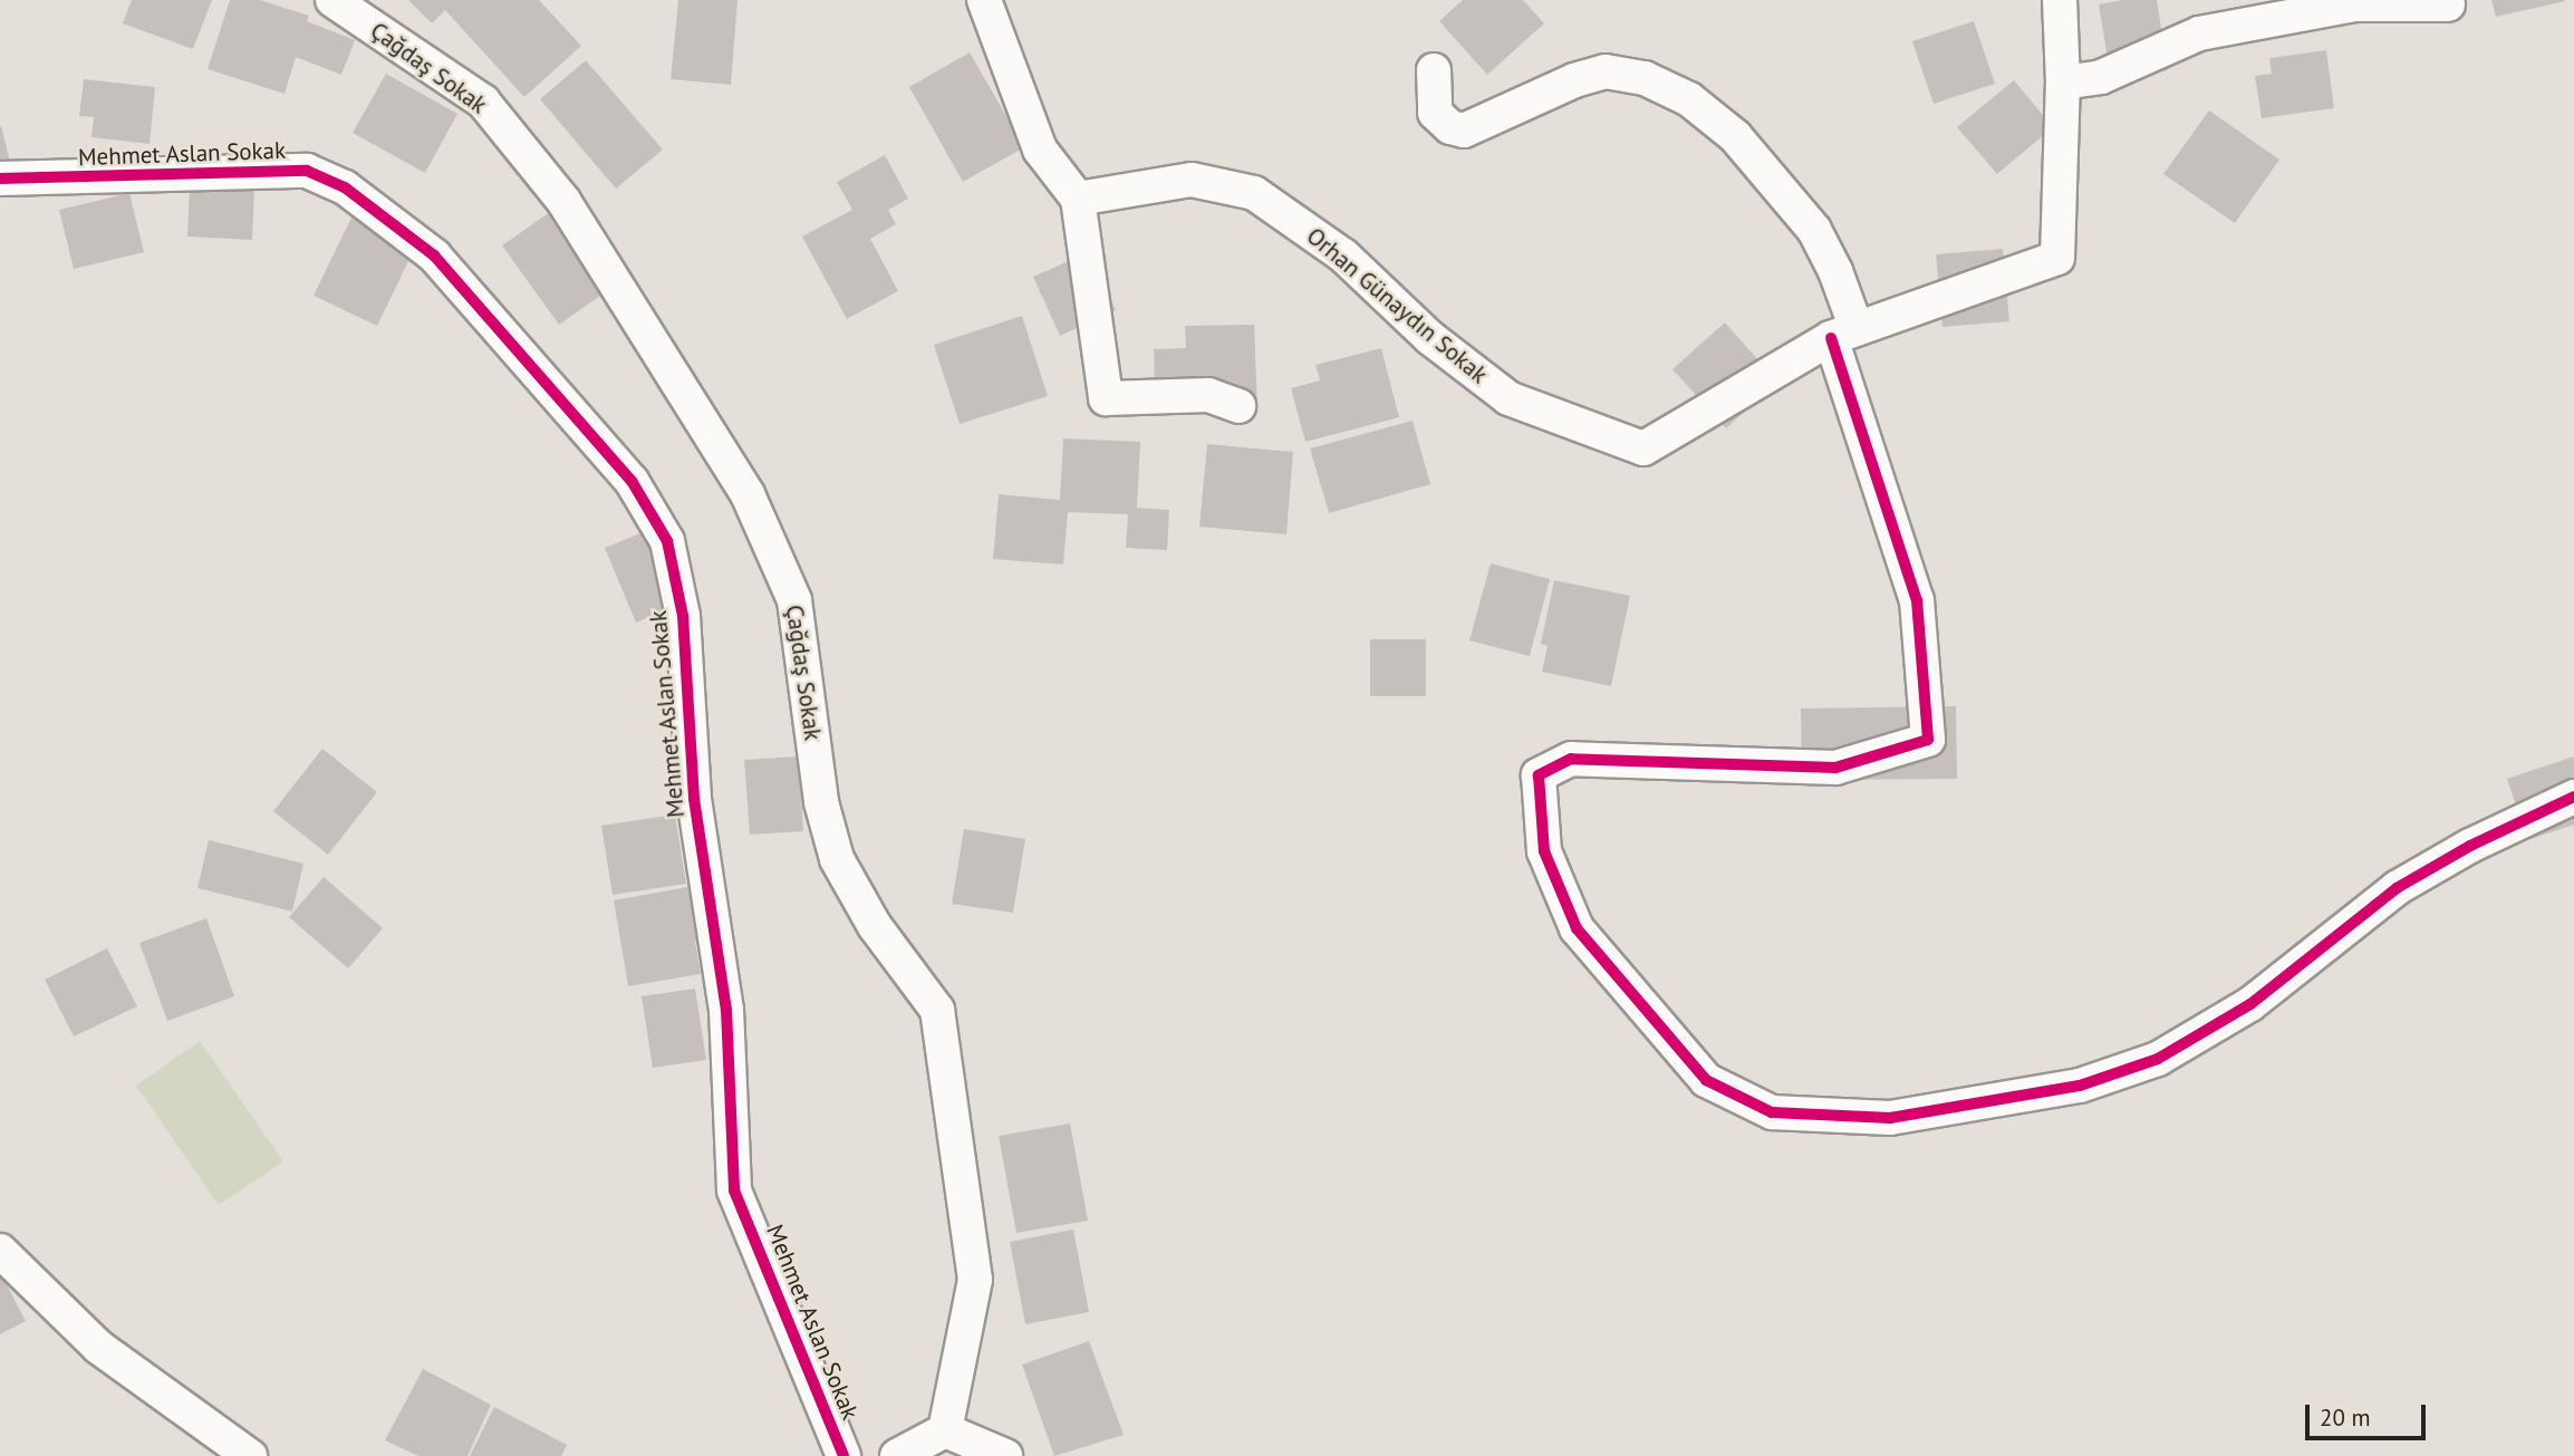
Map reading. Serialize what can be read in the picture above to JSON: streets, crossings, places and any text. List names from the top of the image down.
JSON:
{
  "streets": {
    "street": ["Çağdaş Sokak", "Mehmet Aslan Sokak", "Orhan Günaydın Sokak"]
  },
  "scale_bar": "20 m"
}
